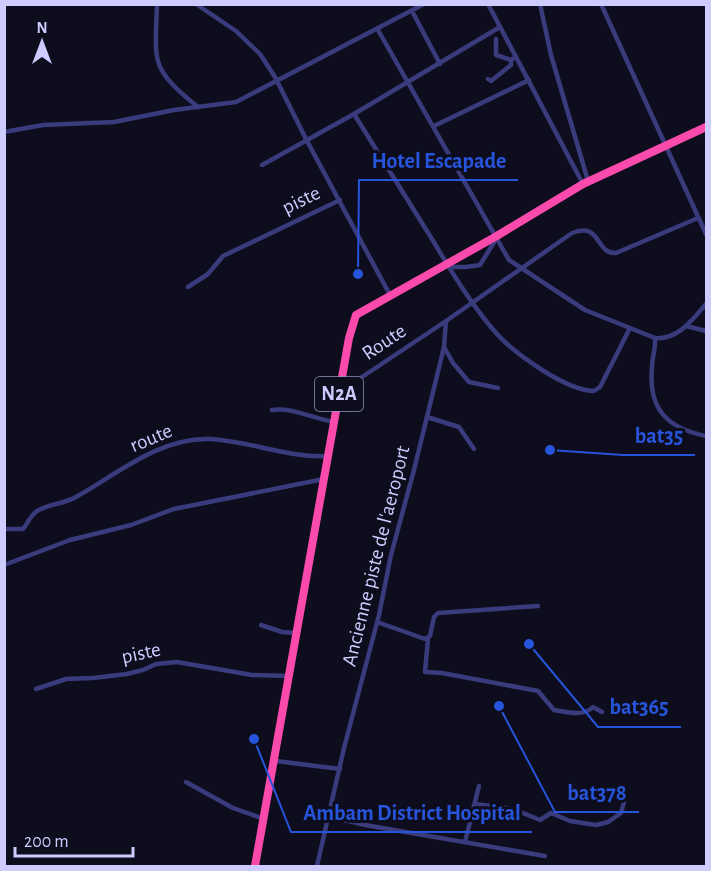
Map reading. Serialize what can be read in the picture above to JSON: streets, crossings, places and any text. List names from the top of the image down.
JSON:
{
  "streets": {
    "highway": ["N2A"],
    "street": [
      "piste",
      "Route",
      "route",
      "Ancienne piste de l'aeroport"
    ]
  },
  "crossings": [
    ["piste", "N2A"],
    ["Route", "N2A"],
    ["Route", "Ancienne piste de l'aeroport"],
    ["N2A", "route"]
  ],
  "places": [
    "Hotel Escapade",
    "bat35",
    "bat365",
    "bat378",
    "Ambam District Hospital"
  ],
  "scale_bar": "200 m",
  "north": "top"
}
